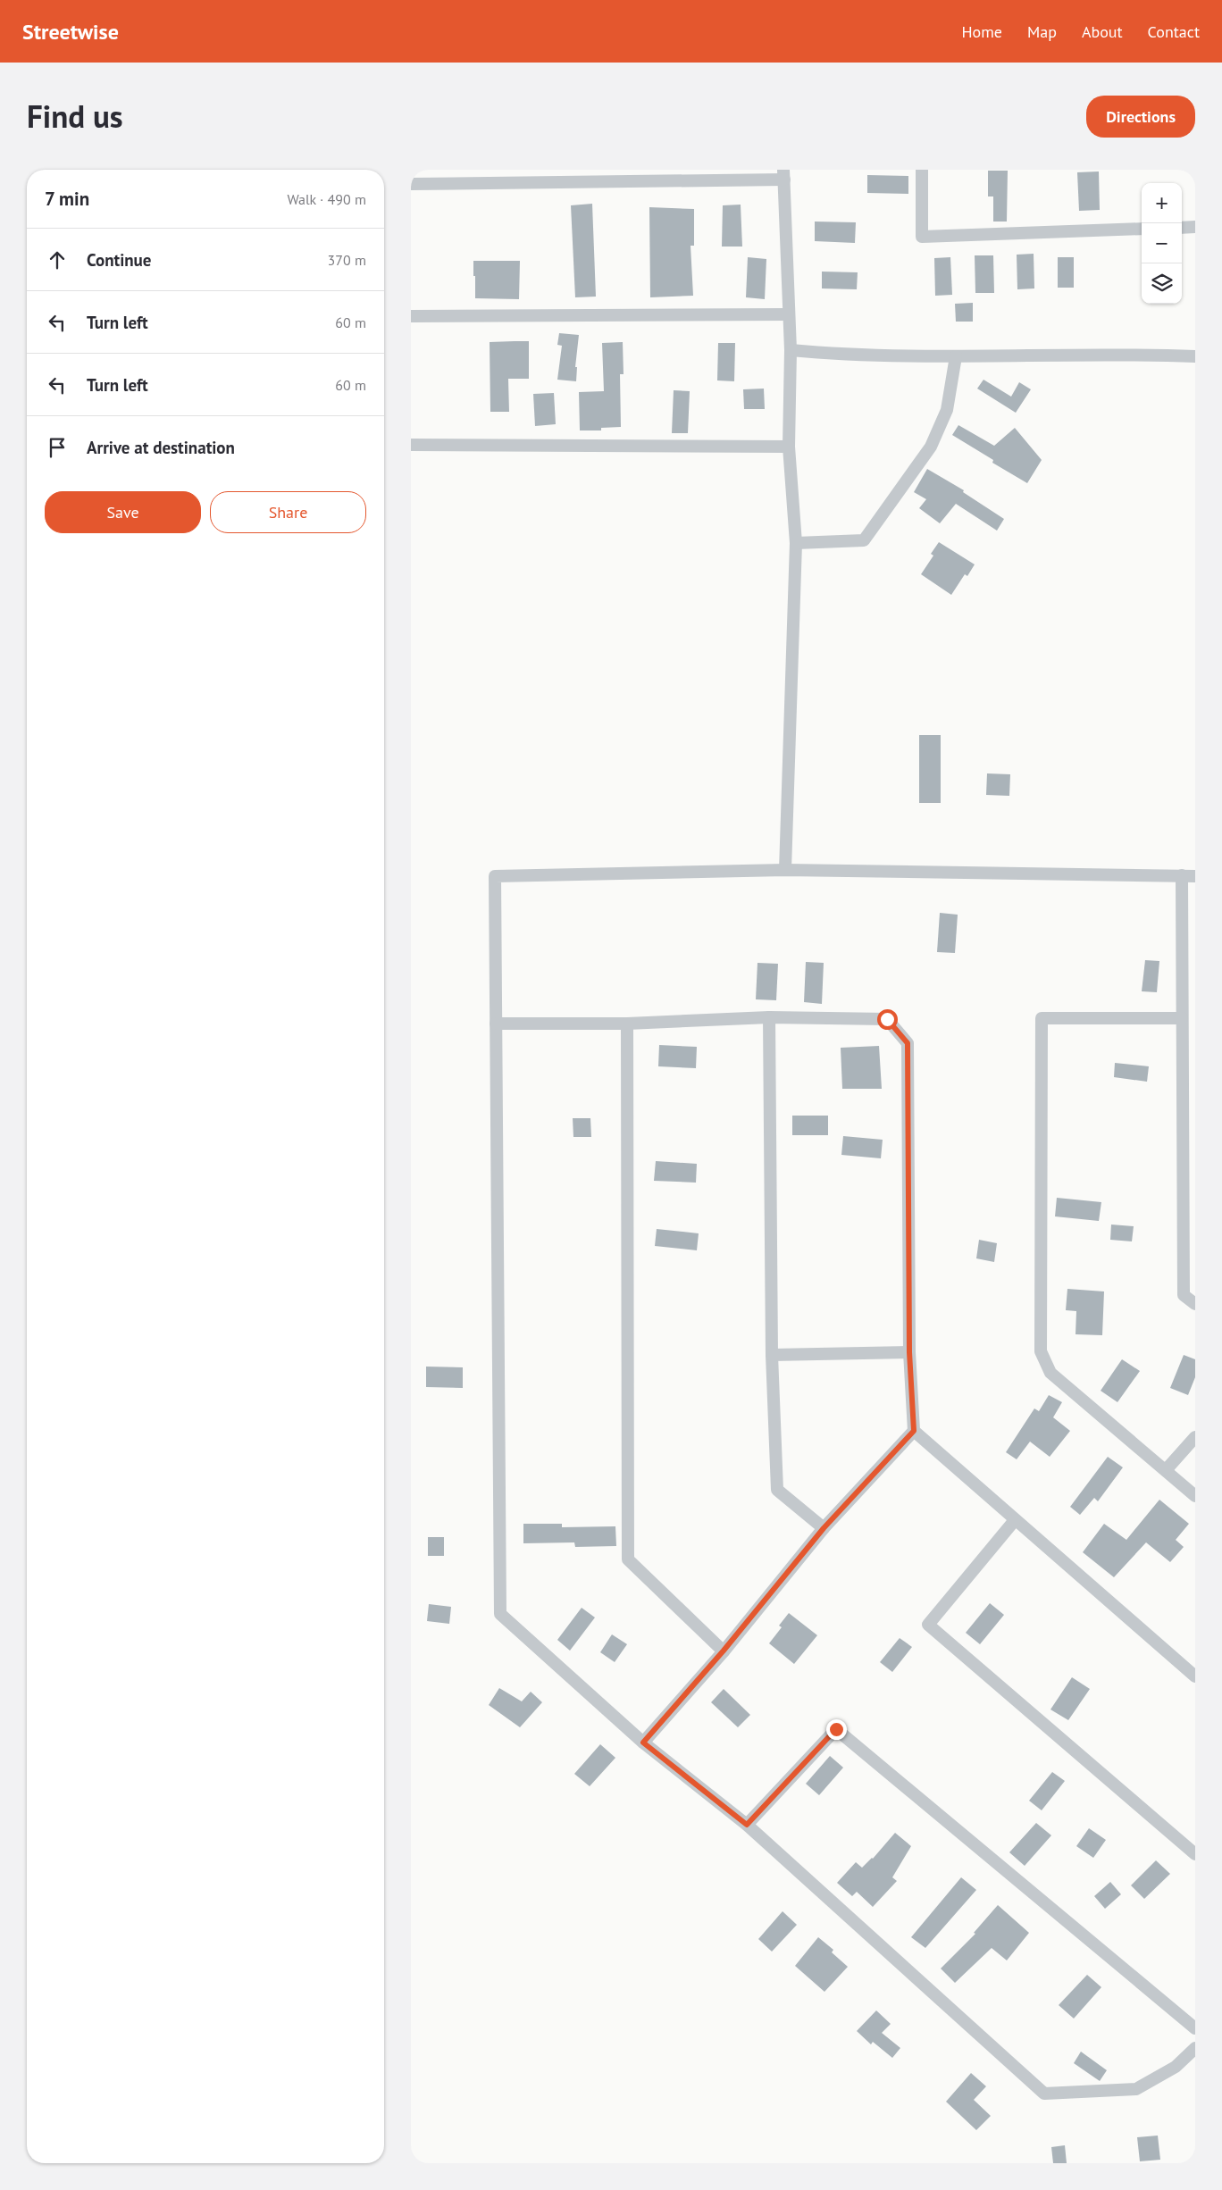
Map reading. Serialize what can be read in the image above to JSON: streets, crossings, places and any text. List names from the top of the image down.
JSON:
{
  "page": {
    "header": "Streetwise",
    "nav": [
      "Home",
      "Map",
      "About",
      "Contact"
    ],
    "title": "Find us",
    "buttons": [
      "Directions",
      ["Save", "Share"]
    ],
    "heading": ["7 min", "Walk · 490 m"],
    "map_buttons": ["+", "−"],
    "list": [
      ["Continue", "370 m"],
      ["Turn left", "60 m"],
      ["Turn left", "60 m"],
      "Arrive at destination"
    ]
  }
}
